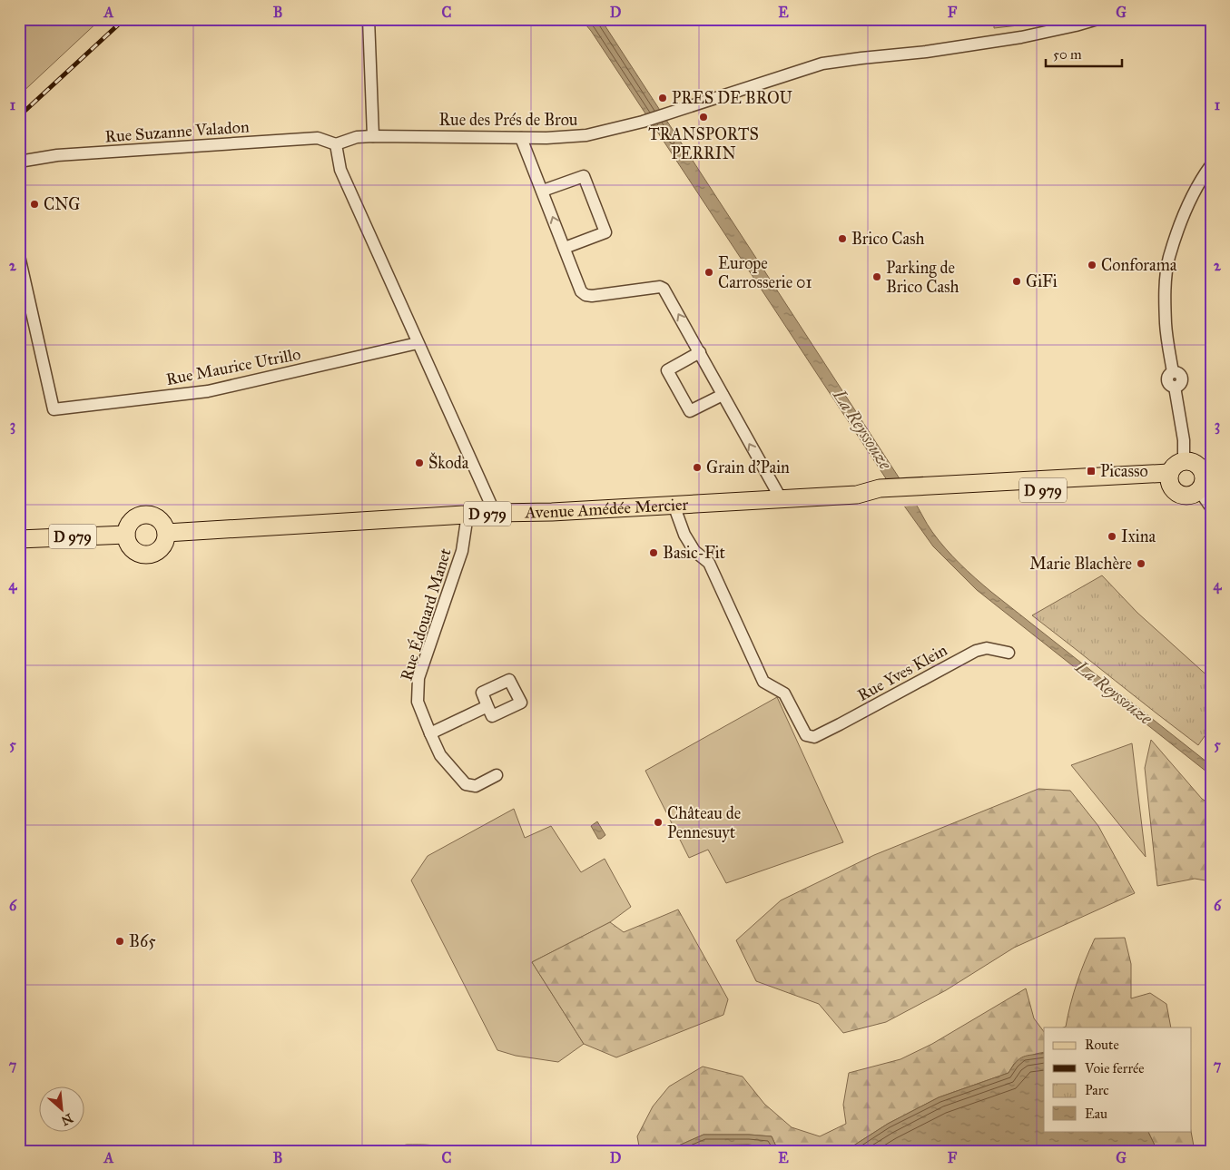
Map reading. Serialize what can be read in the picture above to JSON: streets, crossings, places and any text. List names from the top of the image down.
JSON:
{
  "streets": {
    "main road": ["D 979", "Avenue Amédée Mercier"],
    "street": [
      "Rue des Prés de Brou",
      "Rue Suzanne Valadon",
      "Rue Maurice Utrillo",
      "Rue Édouard Manet",
      "Rue Yves Klein"
    ]
  },
  "crossings": [
    ["Rue des Prés de Brou", "Rue Suzanne Valadon"],
    ["D 979", "Avenue Amédée Mercier"],
    ["Avenue Amédée Mercier", "Rue Édouard Manet"],
    ["Avenue Amédée Mercier", "Rue Yves Klein"]
  ],
  "water": ["La Reyssouze"],
  "places": {
    "other": [
      "PRES DE BROU",
      "TRANSPORTS PERRIN",
      "CNG",
      "Brico Cash",
      "Conforama",
      "Europe Carrosserie 01",
      "Parking de Brico Cash",
      "GiFi",
      "Škoda",
      "Grain d'Pain",
      "Ixina",
      "Basic-Fit",
      "Marie Blachère",
      "Château de Pennesuyt",
      "B65"
    ],
    "transit": ["Picasso"]
  },
  "legend": [
    "Route",
    "Voie ferrée",
    "Parc",
    "Eau"
  ],
  "scale_bar": "50 m",
  "north": "bottom right",
  "grid": {
    "columns": [
      "A",
      "B",
      "C",
      "D",
      "E",
      "F",
      "G"
    ],
    "rows": [
      "1",
      "2",
      "3",
      "4",
      "5",
      "6",
      "7"
    ]
  }
}
